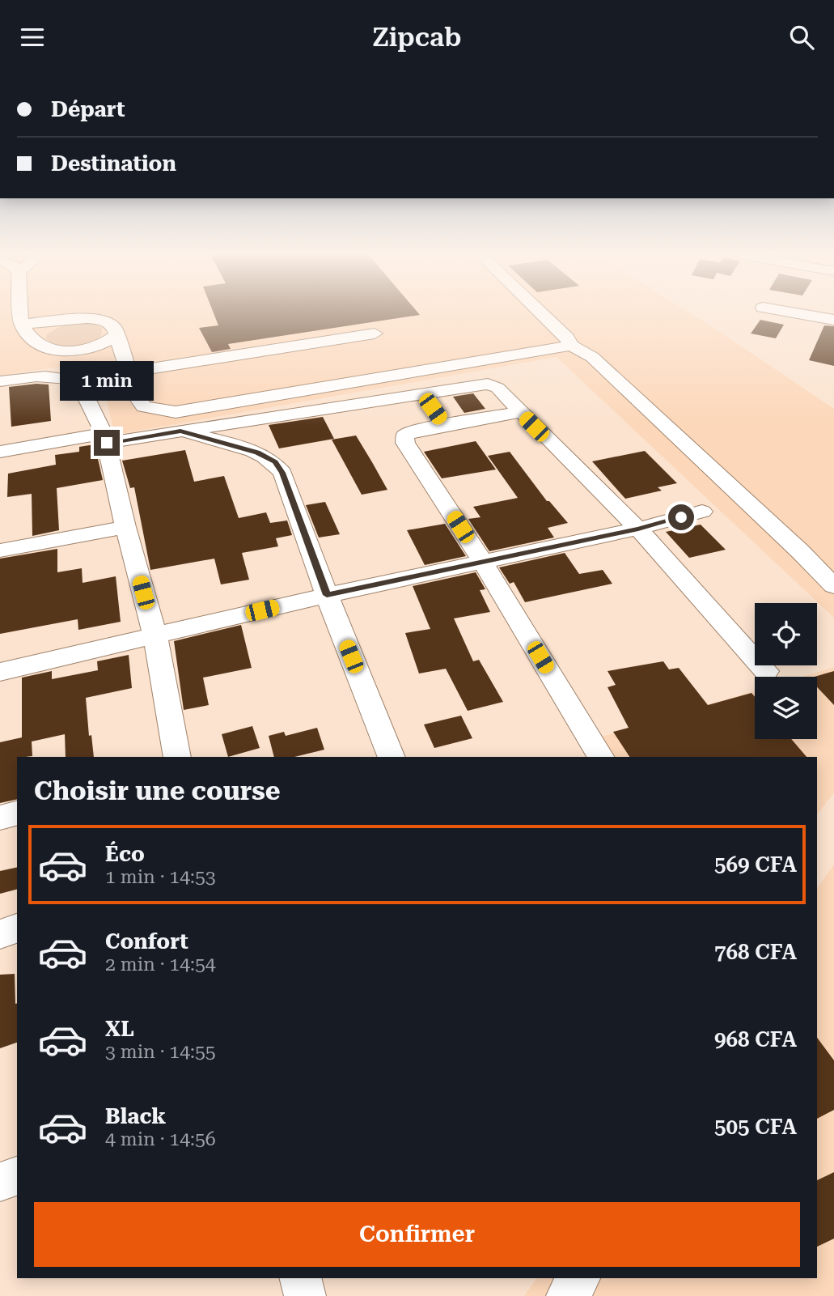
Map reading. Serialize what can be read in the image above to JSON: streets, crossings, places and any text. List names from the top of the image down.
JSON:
{
  "page": {
    "header": "Zipcab",
    "banner": ["Départ", "Destination"],
    "bubble": "1 min",
    "heading": "Choisir une course",
    "list": [
      {
        "name": "Éco",
        "note": "1 min · 14:53",
        "value": "569 CFA"
      },
      {
        "name": "Confort",
        "note": "2 min · 14:54",
        "value": "768 CFA"
      },
      {
        "name": "XL",
        "note": "3 min · 14:55",
        "value": "968 CFA"
      },
      {
        "name": "Black",
        "note": "4 min · 14:56",
        "value": "505 CFA"
      }
    ],
    "buttons": "Confirmer"
  }
}
